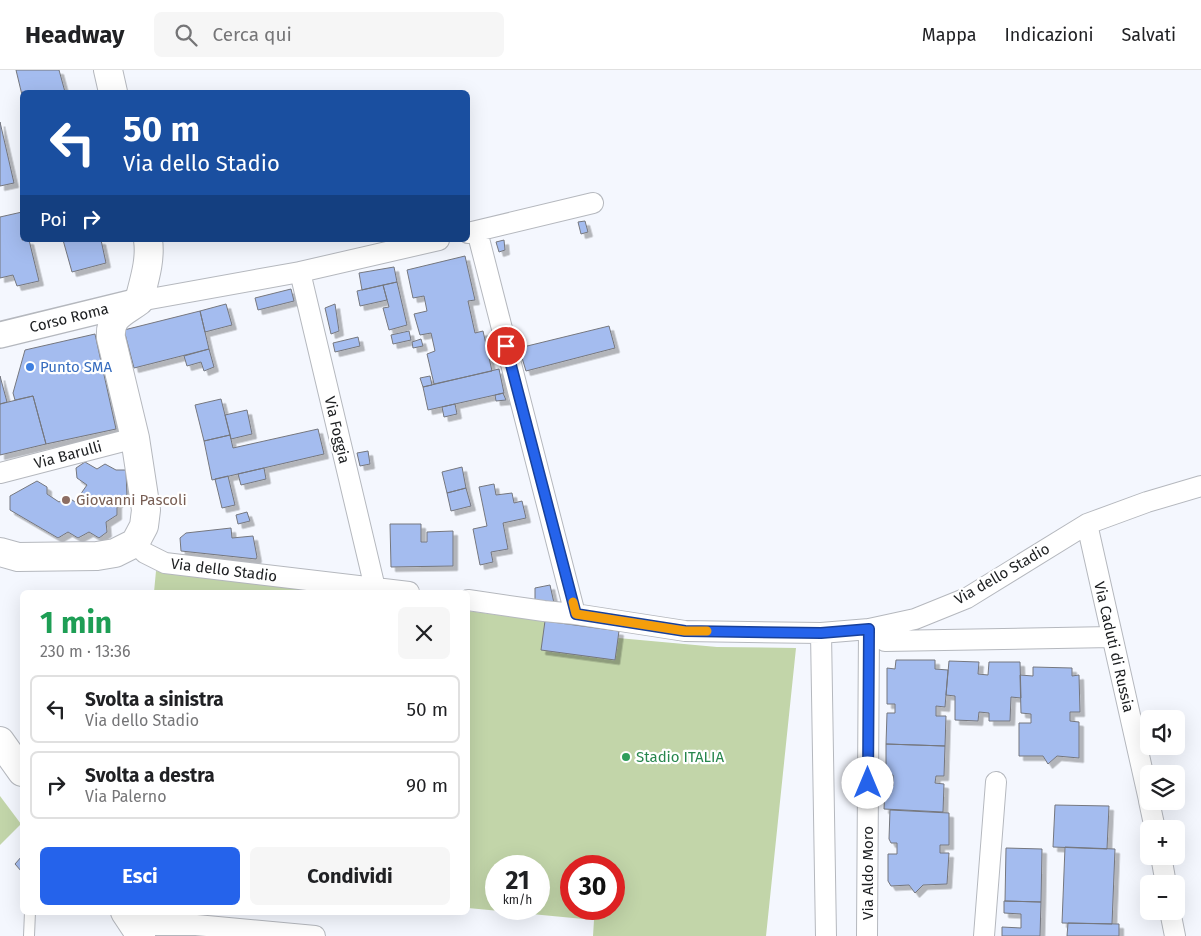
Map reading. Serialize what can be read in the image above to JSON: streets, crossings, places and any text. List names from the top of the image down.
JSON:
{
  "streets": {
    "street": [
      "Corso Roma",
      "Via Foggia",
      "Via Barulli",
      "Via dello Stadio",
      "Via Caduti di Russia",
      "Via Aldo Moro"
    ]
  },
  "crossings": [
    ["Via Foggia", "Via dello Stadio"],
    ["Via dello Stadio", "Via Caduti di Russia"],
    ["Via dello Stadio", "Via Aldo Moro"]
  ],
  "places": ["Punto SMA", "Giovanni Pascoli", "Stadio ITALIA"],
  "page": {
    "header": "Headway",
    "search": "Cerca qui",
    "nav": ["Mappa", "Indicazioni", "Salvati"],
    "turn": ["50 m", "Via dello Stadio"],
    "then": "Poi",
    "heading": ["1 min", "230 m · 13:36"],
    "list": [
      {
        "name": "Svolta a sinistra",
        "note": "Via dello Stadio",
        "value": "50 m"
      },
      {
        "name": "Svolta a destra",
        "note": "Via Palerno",
        "value": "90 m"
      }
    ],
    "map_buttons": ["+", "−"],
    "buttons": ["Esci", "Condividi"],
    "speed": "21 km/h",
    "limit": "30"
  }
}
